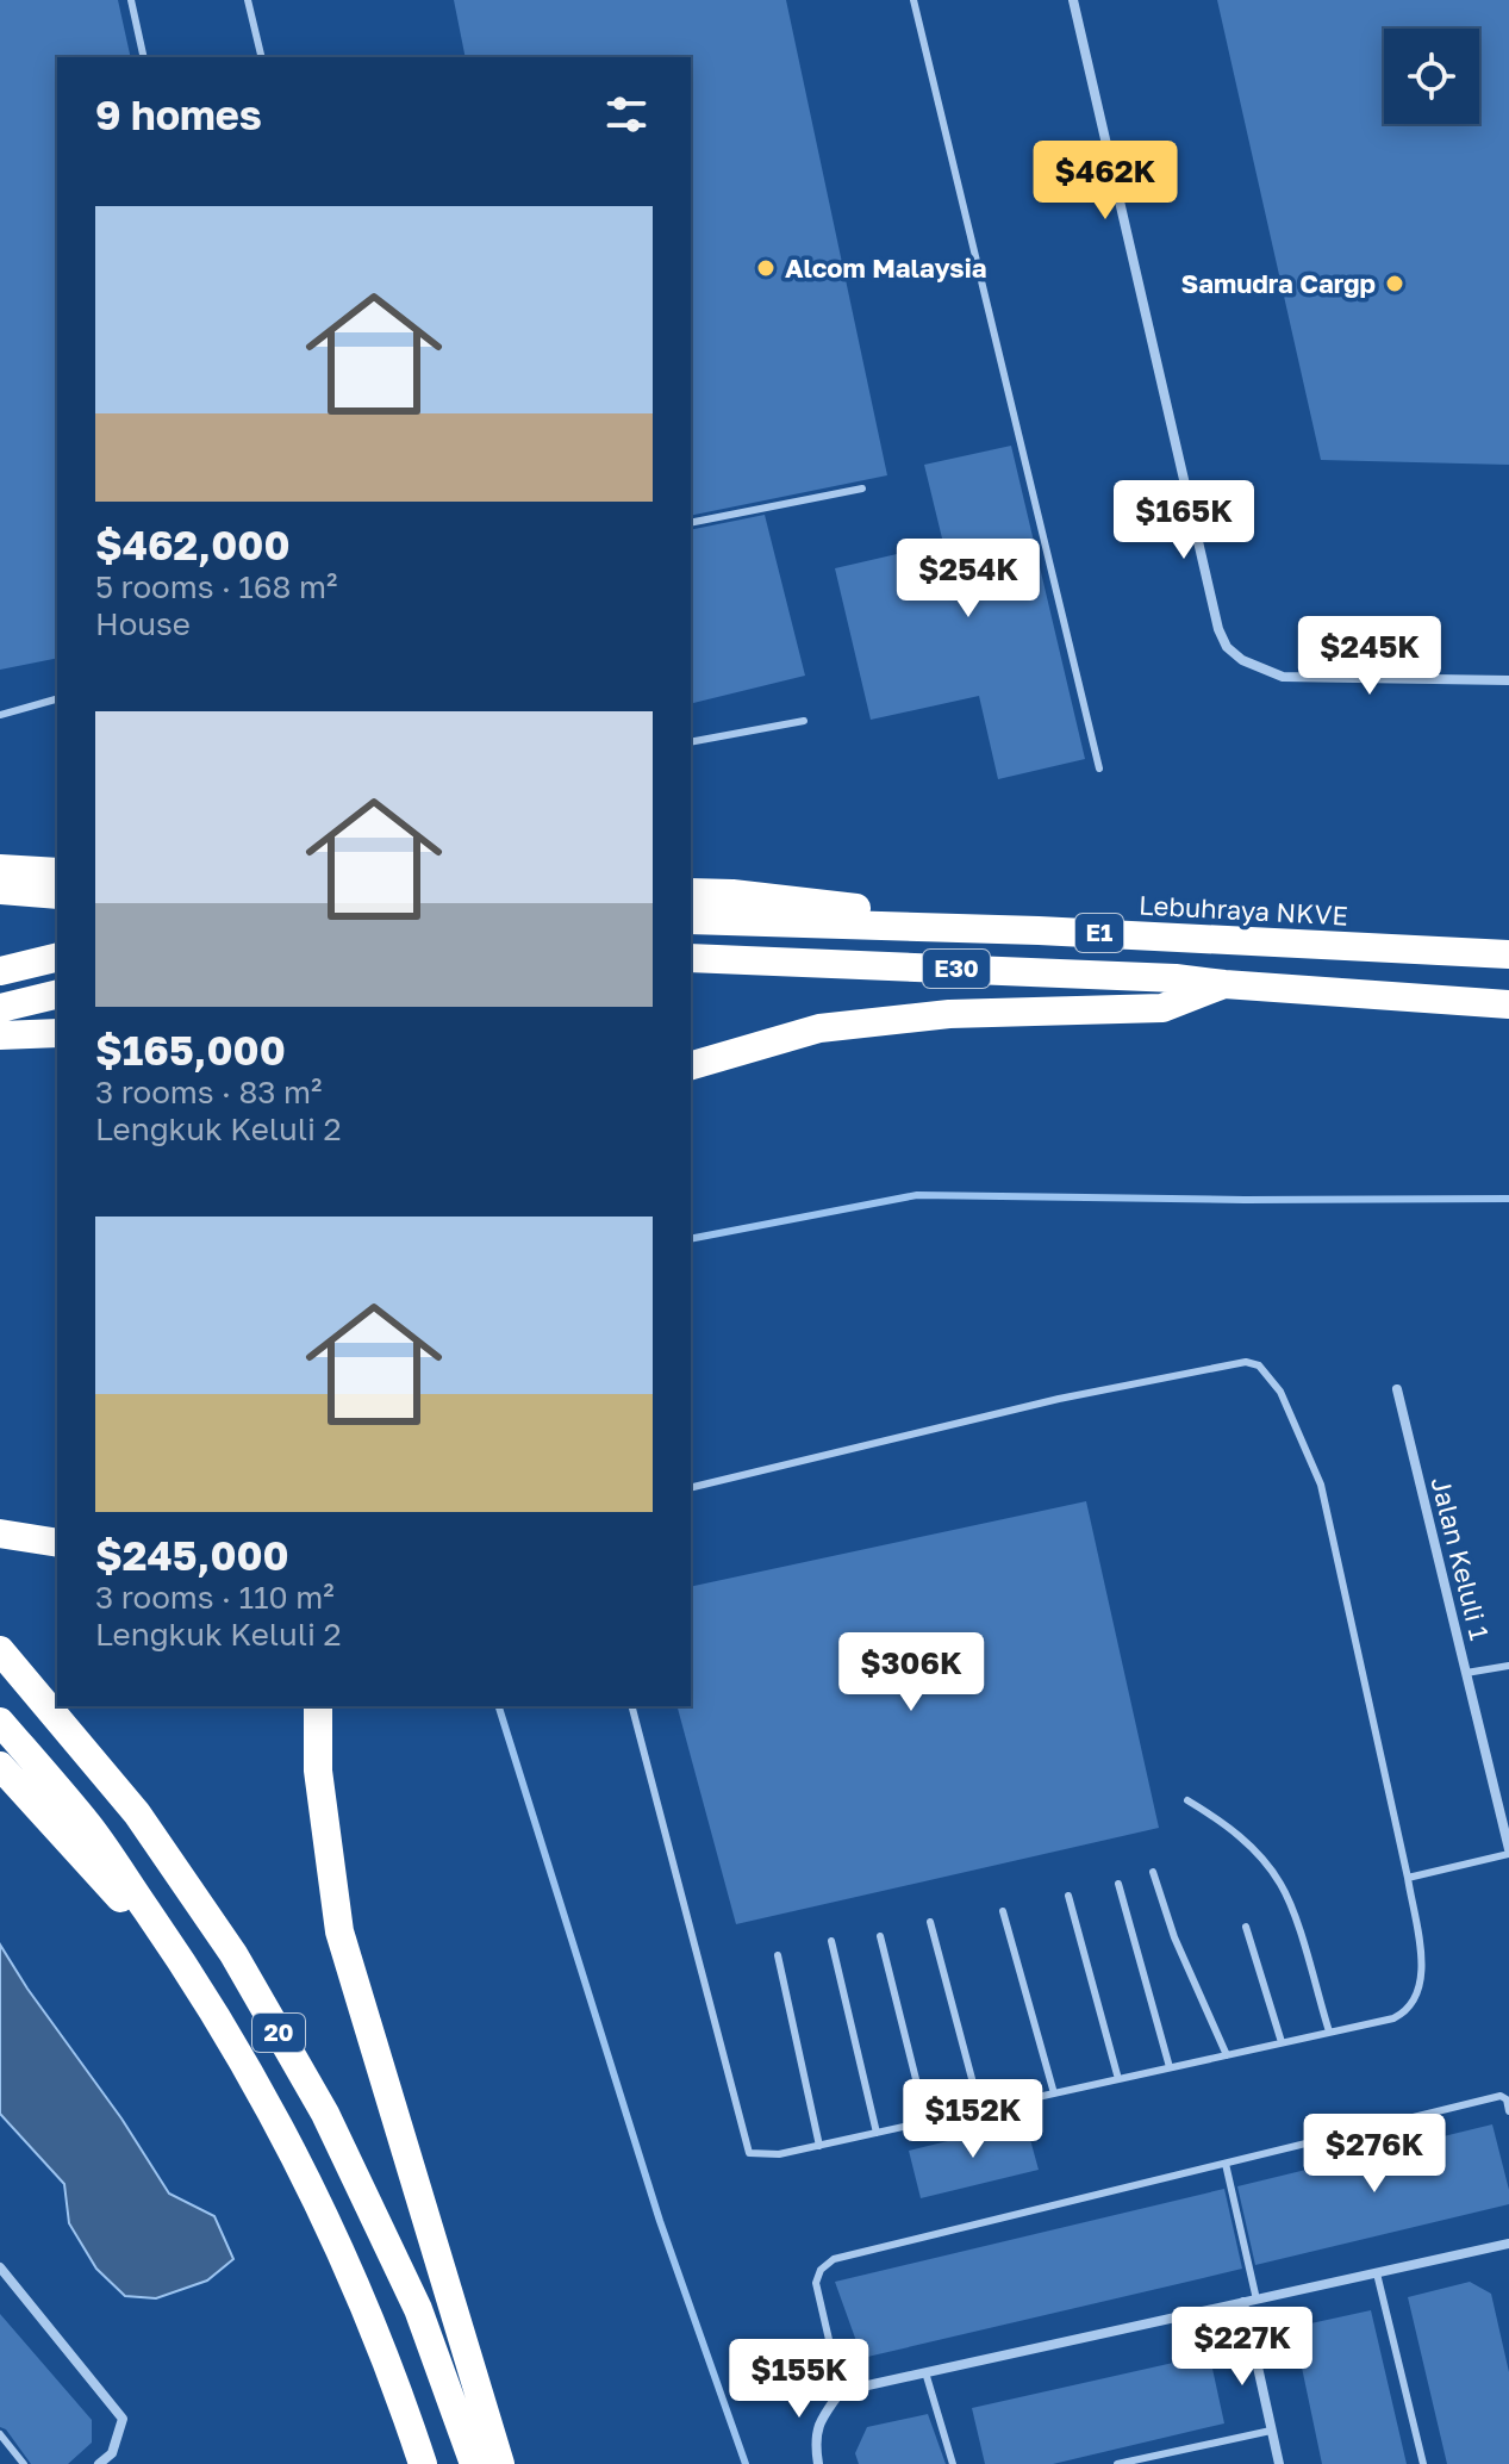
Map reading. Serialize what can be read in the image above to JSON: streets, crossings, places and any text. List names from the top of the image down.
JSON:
{
  "streets": {
    "highway": [
      "Lebuhraya NKVE",
      "E1",
      "E30",
      "20"
    ],
    "street": ["Jalan Keluli 1"]
  },
  "places": ["Alcom Malaysia", "Samudra Cargp"],
  "page": {
    "heading": "9 homes",
    "price": [
      "$462K",
      "$165K",
      "$254K",
      "$245K",
      "$306K",
      "$152K",
      "$276K",
      "$227K",
      "$155K"
    ],
    "list": [
      {
        "name": "$462,000",
        "note": "5 rooms · 168 m² · House"
      },
      {
        "name": "$165,000",
        "note": "3 rooms · 83 m² · Lengkuk Keluli 2"
      },
      {
        "name": "$245,000",
        "note": "3 rooms · 110 m² · Lengkuk Keluli 2"
      }
    ]
  }
}
